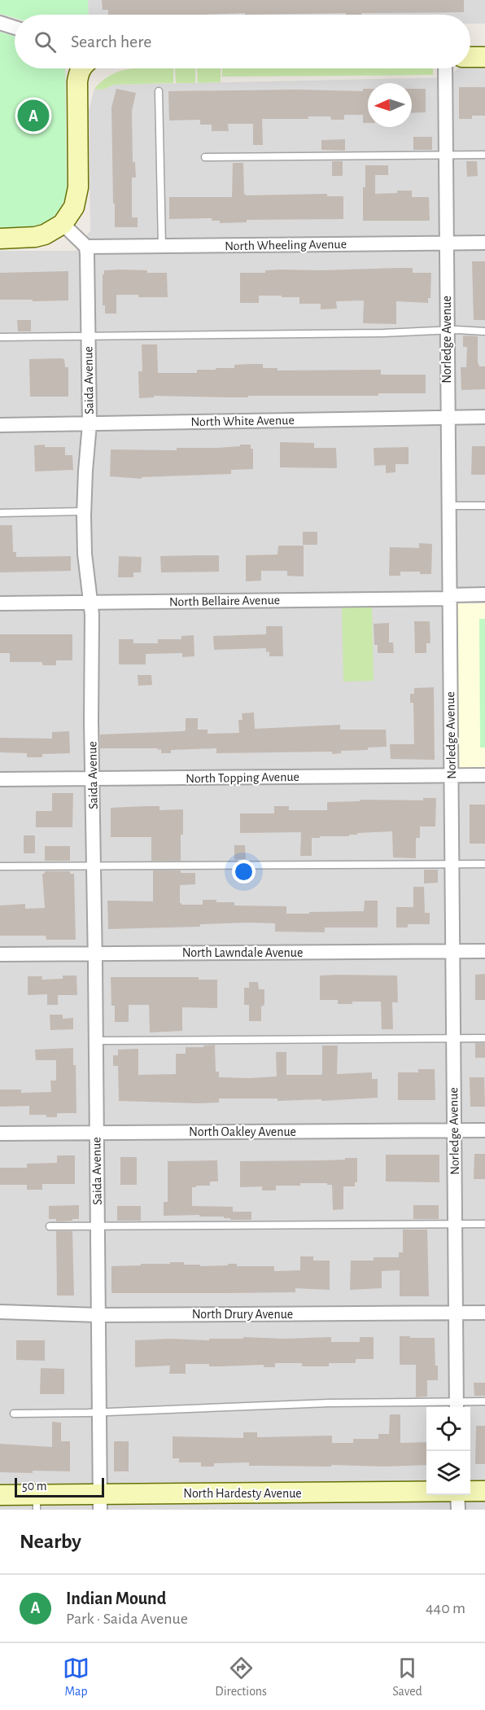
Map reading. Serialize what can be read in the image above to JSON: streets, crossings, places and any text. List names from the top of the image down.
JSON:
{
  "streets": {
    "street": [
      "North Wheeling Avenue",
      "Norledge Avenue",
      "Saida Avenue",
      "North White Avenue",
      "North Bellaire Avenue",
      "North Topping Avenue",
      "North Lawndale Avenue",
      "North Oakley Avenue",
      "North Drury Avenue",
      "North Hardesty Avenue"
    ]
  },
  "crossings": [
    ["North Wheeling Avenue", "Norledge Avenue"],
    ["North Wheeling Avenue", "Saida Avenue"],
    ["Norledge Avenue", "North White Avenue"],
    ["Norledge Avenue", "North Bellaire Avenue"],
    ["Norledge Avenue", "North Topping Avenue"],
    ["Norledge Avenue", "North Lawndale Avenue"],
    ["Norledge Avenue", "North Oakley Avenue"],
    ["Norledge Avenue", "North Drury Avenue"],
    ["Saida Avenue", "North White Avenue"],
    ["Saida Avenue", "North Bellaire Avenue"],
    ["Saida Avenue", "North Topping Avenue"],
    ["Saida Avenue", "North Lawndale Avenue"],
    ["Saida Avenue", "North Oakley Avenue"],
    ["Saida Avenue", "North Drury Avenue"],
    ["Saida Avenue", "North Hardesty Avenue"]
  ],
  "scale_bar": "50 m",
  "north": "left",
  "page": {
    "search": "Search here",
    "pins": "A",
    "scale": "50 m",
    "heading": "Nearby",
    "list": [
      {
        "mark": "A",
        "name": "Indian Mound",
        "note": "Park · Saida Avenue",
        "value": "440 m"
      }
    ],
    "nav": ["Map", "Directions", "Saved"]
  }
}
